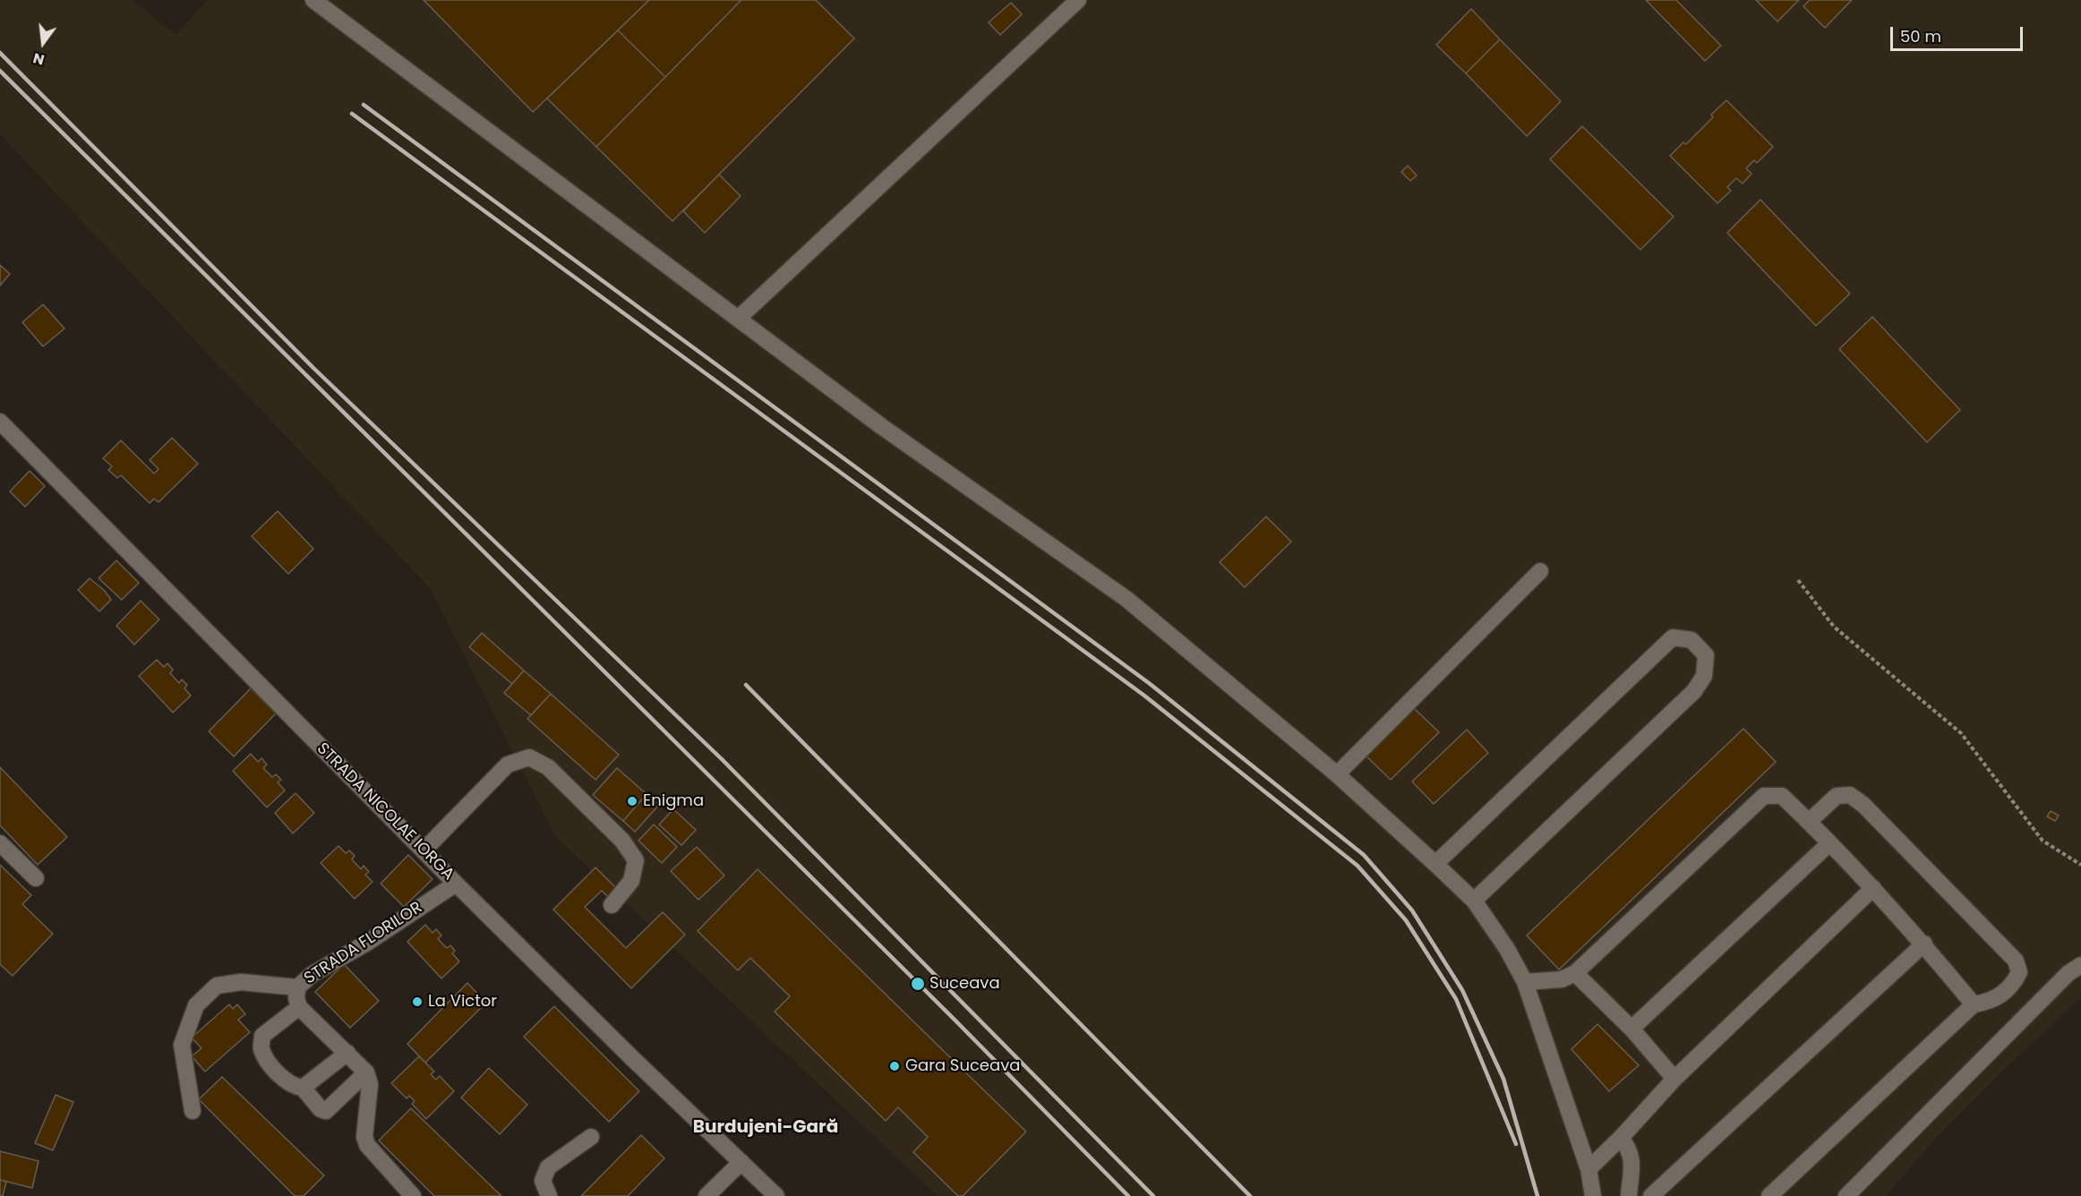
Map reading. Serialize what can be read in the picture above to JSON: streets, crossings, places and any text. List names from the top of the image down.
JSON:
{
  "streets": {
    "street": ["STRADA NICOLAE IORGA", "STRADA FLORILOR"]
  },
  "crossings": [
    ["STRADA NICOLAE IORGA", "STRADA FLORILOR"]
  ],
  "districts": ["Burdujeni-Gară"],
  "places": [
    "Enigma",
    "Suceava",
    "La Victor",
    "Gara Suceava"
  ],
  "scale_bar": "50 m",
  "north": "bottom"
}
